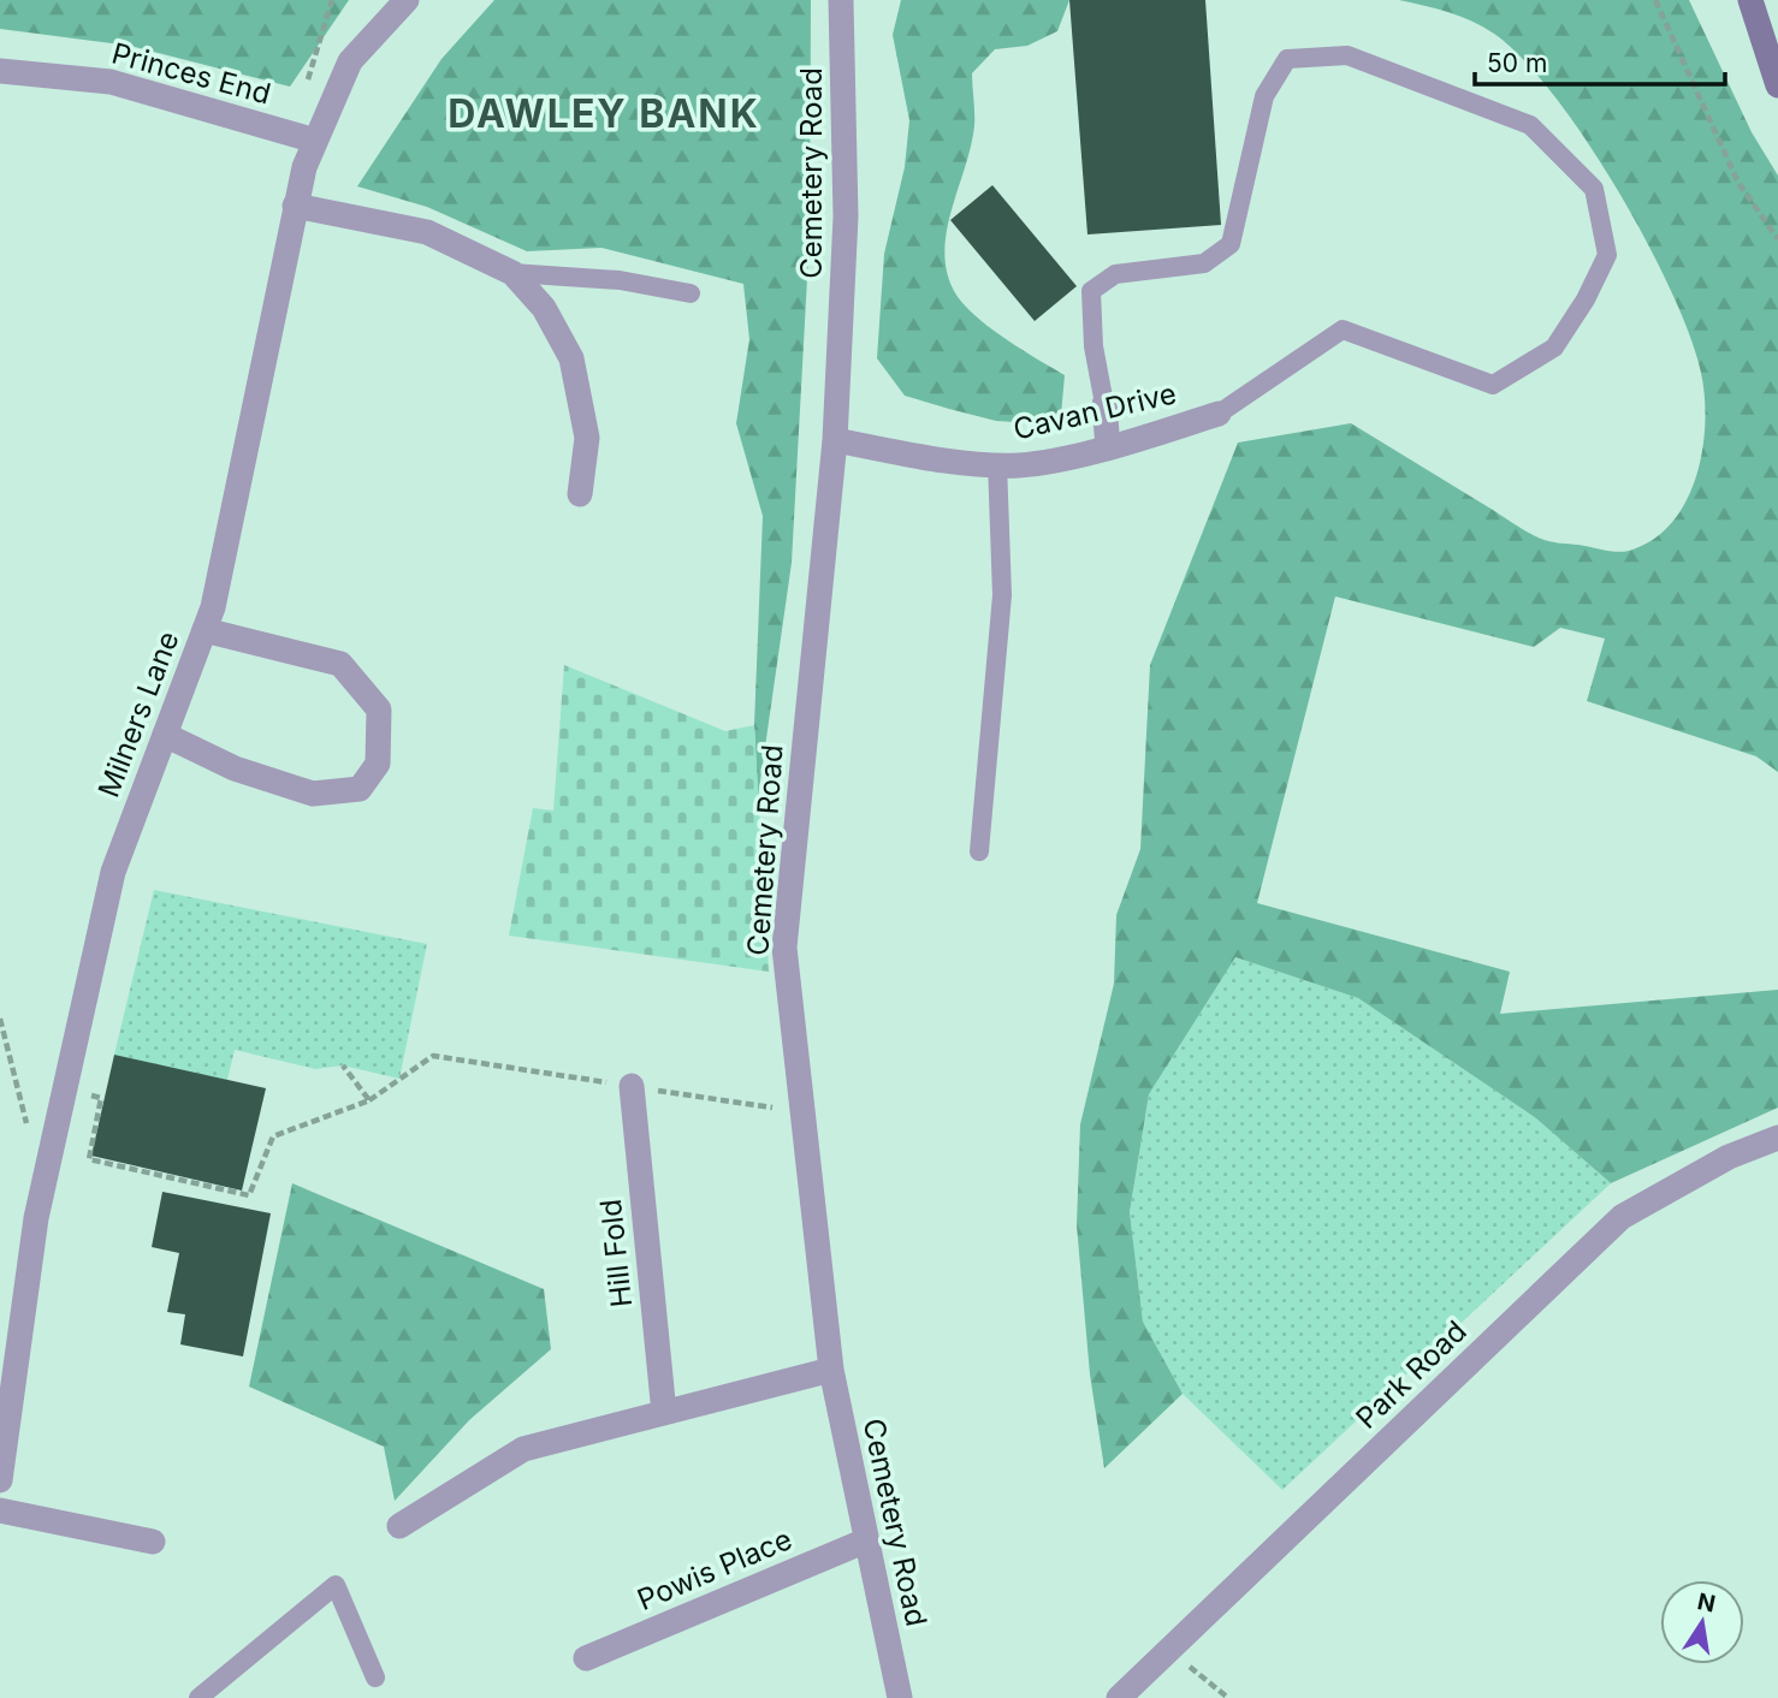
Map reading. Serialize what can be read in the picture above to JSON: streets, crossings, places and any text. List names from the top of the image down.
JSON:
{
  "streets": {
    "street": [
      "Princes End",
      "Cemetery Road",
      "Cavan Drive",
      "Milners Lane",
      "Hill Fold",
      "Park Road",
      "Powis Place"
    ]
  },
  "crossings": [
    ["Princes End", "Milners Lane"],
    ["Cemetery Road", "Cavan Drive"],
    ["Cemetery Road", "Powis Place"]
  ],
  "districts": ["DAWLEY BANK"],
  "scale_bar": "50 m",
  "north": "top"
}
